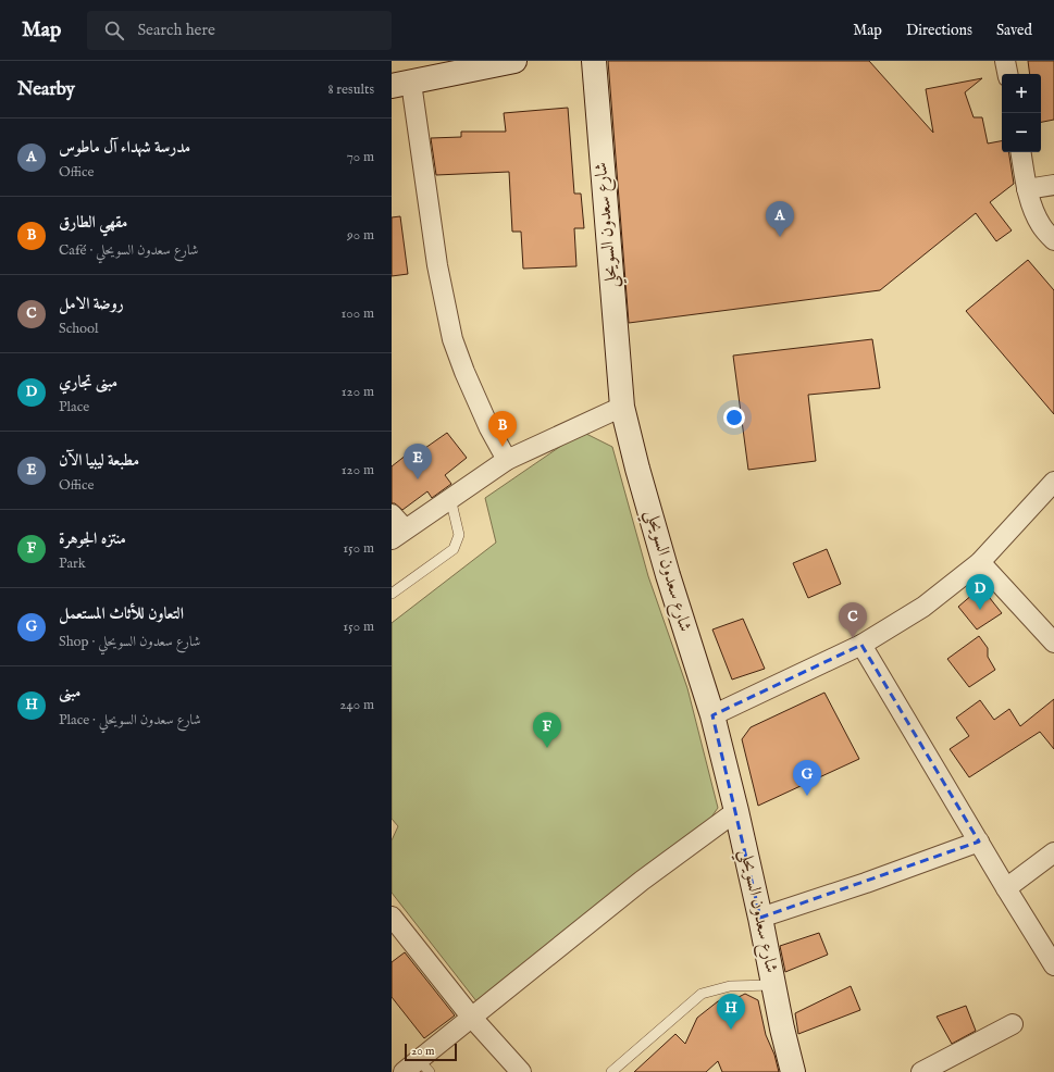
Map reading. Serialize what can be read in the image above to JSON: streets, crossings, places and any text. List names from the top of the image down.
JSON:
{
  "streets": {
    "main road": ["شارع سعدون السويحلي"]
  },
  "scale_bar": "20 m",
  "page": {
    "header": "Map",
    "search": "Search here",
    "nav": ["Map", "Directions", "Saved"],
    "heading": ["Nearby", "8 results"],
    "map_buttons": ["+", "−"],
    "list": [
      {
        "mark": "A",
        "name": "مدرسة شهداء آل ماطوس",
        "note": "Office",
        "value": "70 m"
      },
      {
        "mark": "B",
        "name": "مقهي الطارق",
        "note": "Café · شارع سعدون السويحلي",
        "value": "90 m"
      },
      {
        "mark": "C",
        "name": "روضة الامل",
        "note": "School",
        "value": "100 m"
      },
      {
        "mark": "D",
        "name": "مبنى تجاري",
        "note": "Place",
        "value": "120 m"
      },
      {
        "mark": "E",
        "name": "مطبعة ليبيا الآن",
        "note": "Office",
        "value": "120 m"
      },
      {
        "mark": "F",
        "name": "منتزه الجوهرة",
        "note": "Park",
        "value": "150 m"
      },
      {
        "mark": "G",
        "name": "التعاون للأثاث المستعمل",
        "note": "Shop · شارع سعدون السويحلي",
        "value": "150 m"
      },
      {
        "mark": "H",
        "name": "مبنى",
        "note": "Place · شارع سعدون السويحلي",
        "value": "240 m"
      }
    ],
    "pins": [
      "A",
      "B",
      "E",
      "D",
      "C",
      "F",
      "G",
      "H"
    ],
    "scale": "20 m"
  }
}
